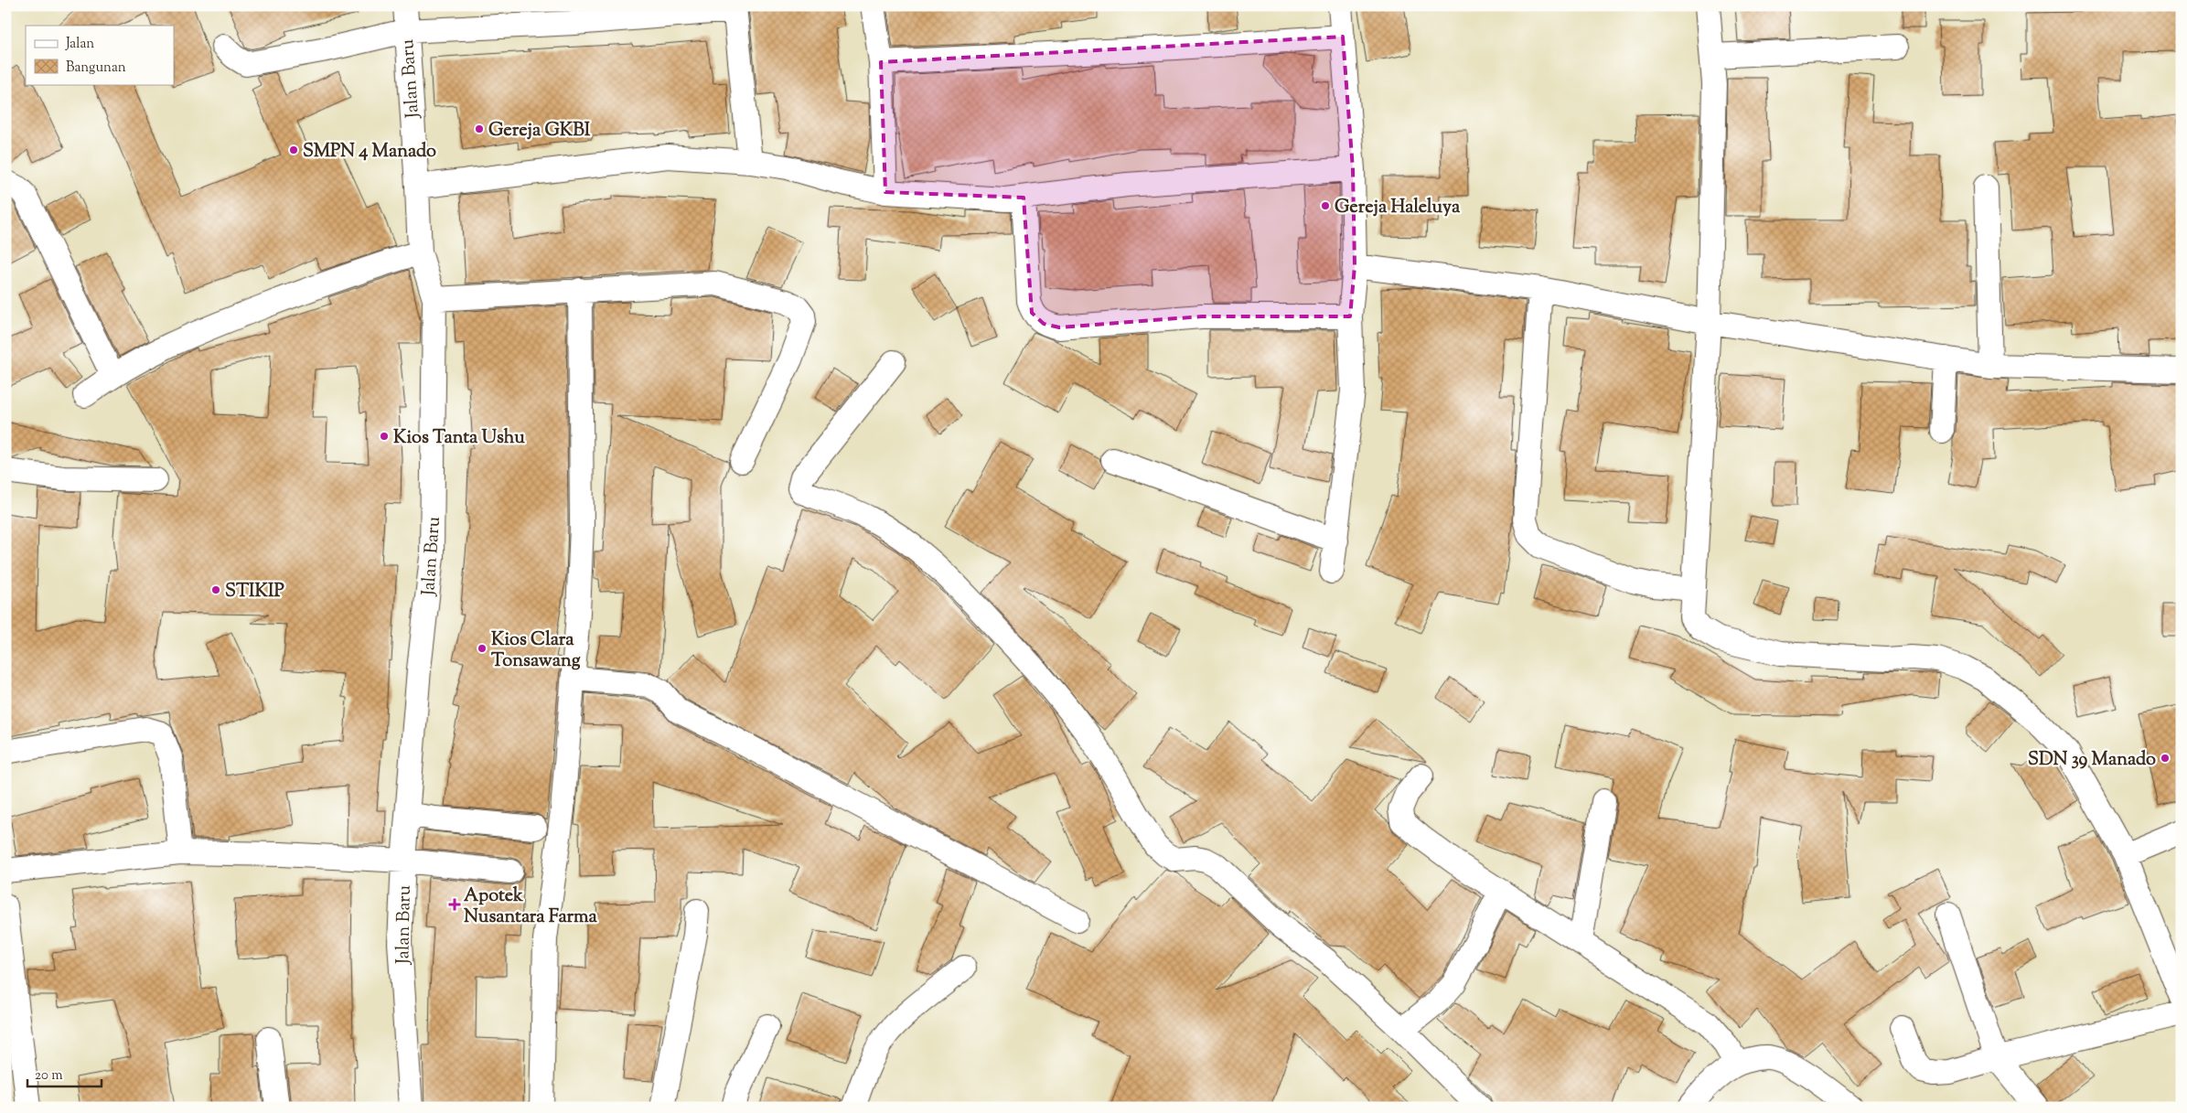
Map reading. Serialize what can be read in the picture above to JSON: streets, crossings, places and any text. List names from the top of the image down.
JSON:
{
  "streets": {
    "street": ["Jalan Baru"]
  },
  "places": {
    "other": [
      "Gereja GKBI",
      "SMPN 4 Manado",
      "Gereja Haleluya",
      "Kios Tanta Ushu",
      "STIKIP",
      "Kios Clara Tonsawang",
      "SDN 39 Manado"
    ],
    "health": ["Apotek Nusantara Farma"]
  },
  "legend": ["Jalan", "Bangunan"],
  "scale_bar": "20 m"
}
